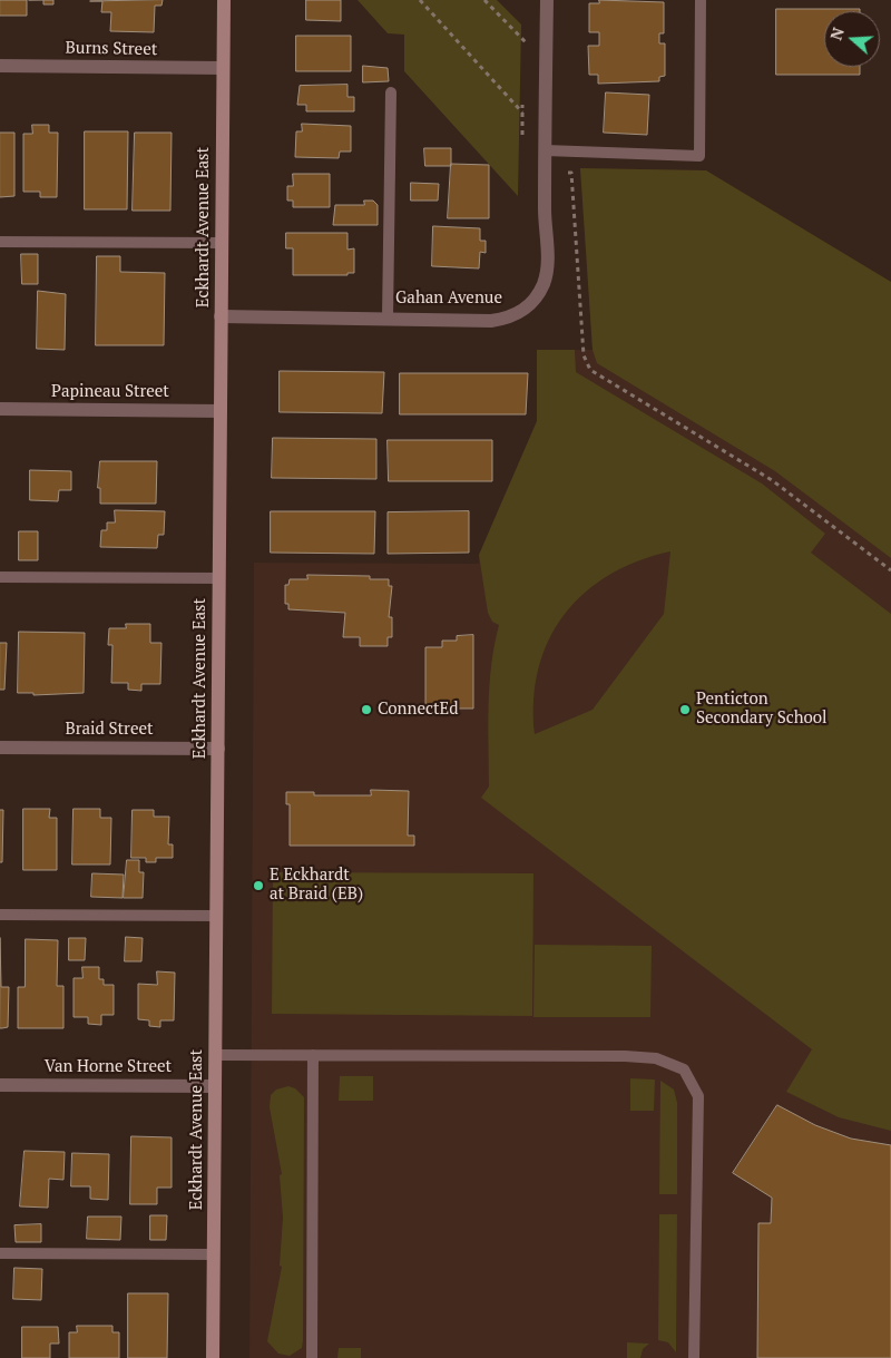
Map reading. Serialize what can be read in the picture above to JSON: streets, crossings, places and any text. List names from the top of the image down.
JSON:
{
  "streets": {
    "main road": ["Eckhardt Avenue East"],
    "street": [
      "Burns Street",
      "Gahan Avenue",
      "Papineau Street",
      "Braid Street",
      "Van Horne Street"
    ]
  },
  "crossings": [
    ["Burns Street", "Eckhardt Avenue East"],
    ["Eckhardt Avenue East", "Gahan Avenue"],
    ["Eckhardt Avenue East", "Papineau Street"],
    ["Eckhardt Avenue East", "Braid Street"],
    ["Eckhardt Avenue East", "Van Horne Street"]
  ],
  "places": ["ConnectEd", "Penticton Secondary School", "E Eckhardt at Braid (EB)"],
  "north": "left"
}
